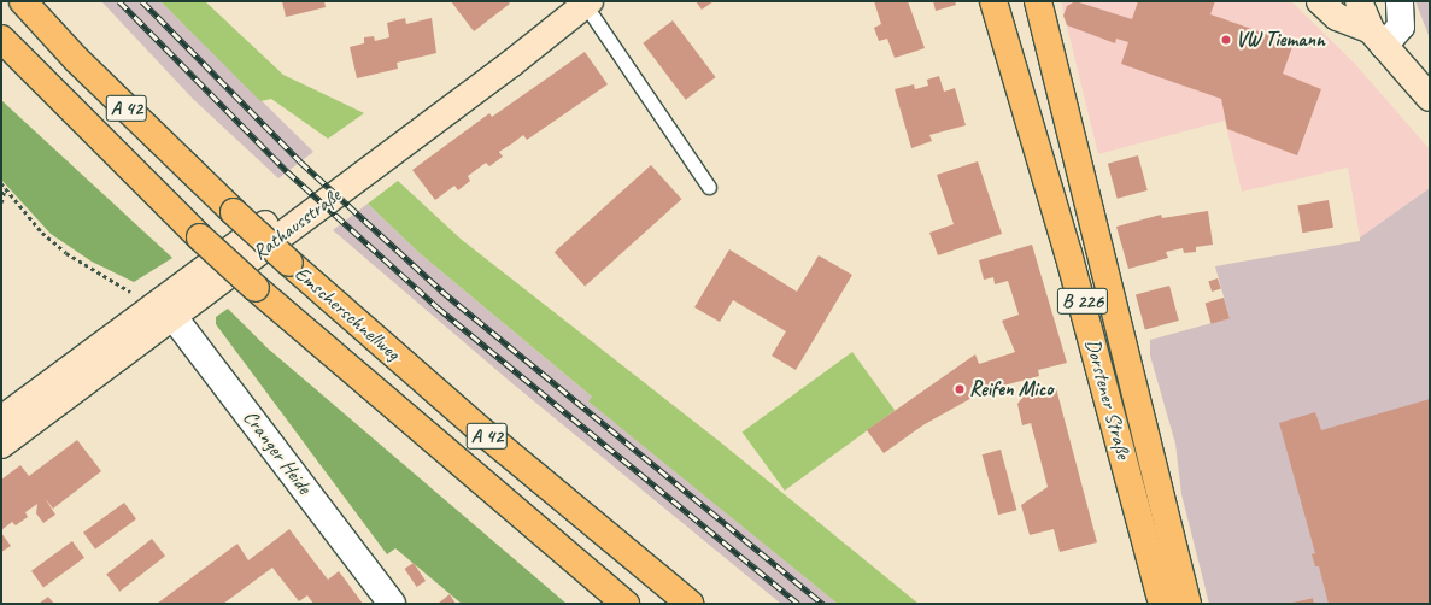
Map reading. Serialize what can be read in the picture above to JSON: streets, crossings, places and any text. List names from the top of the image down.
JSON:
{
  "streets": {
    "main road": [
      "A 42",
      "B 226",
      "Emscherschnellweg",
      "Dorstener Straße"
    ],
    "street": ["Rathausstraße", "Cranger Heide"]
  },
  "crossings": [
    ["Rathausstraße", "Cranger Heide"]
  ],
  "places": ["VW Tiemann", "Reifen Mico"]
}
